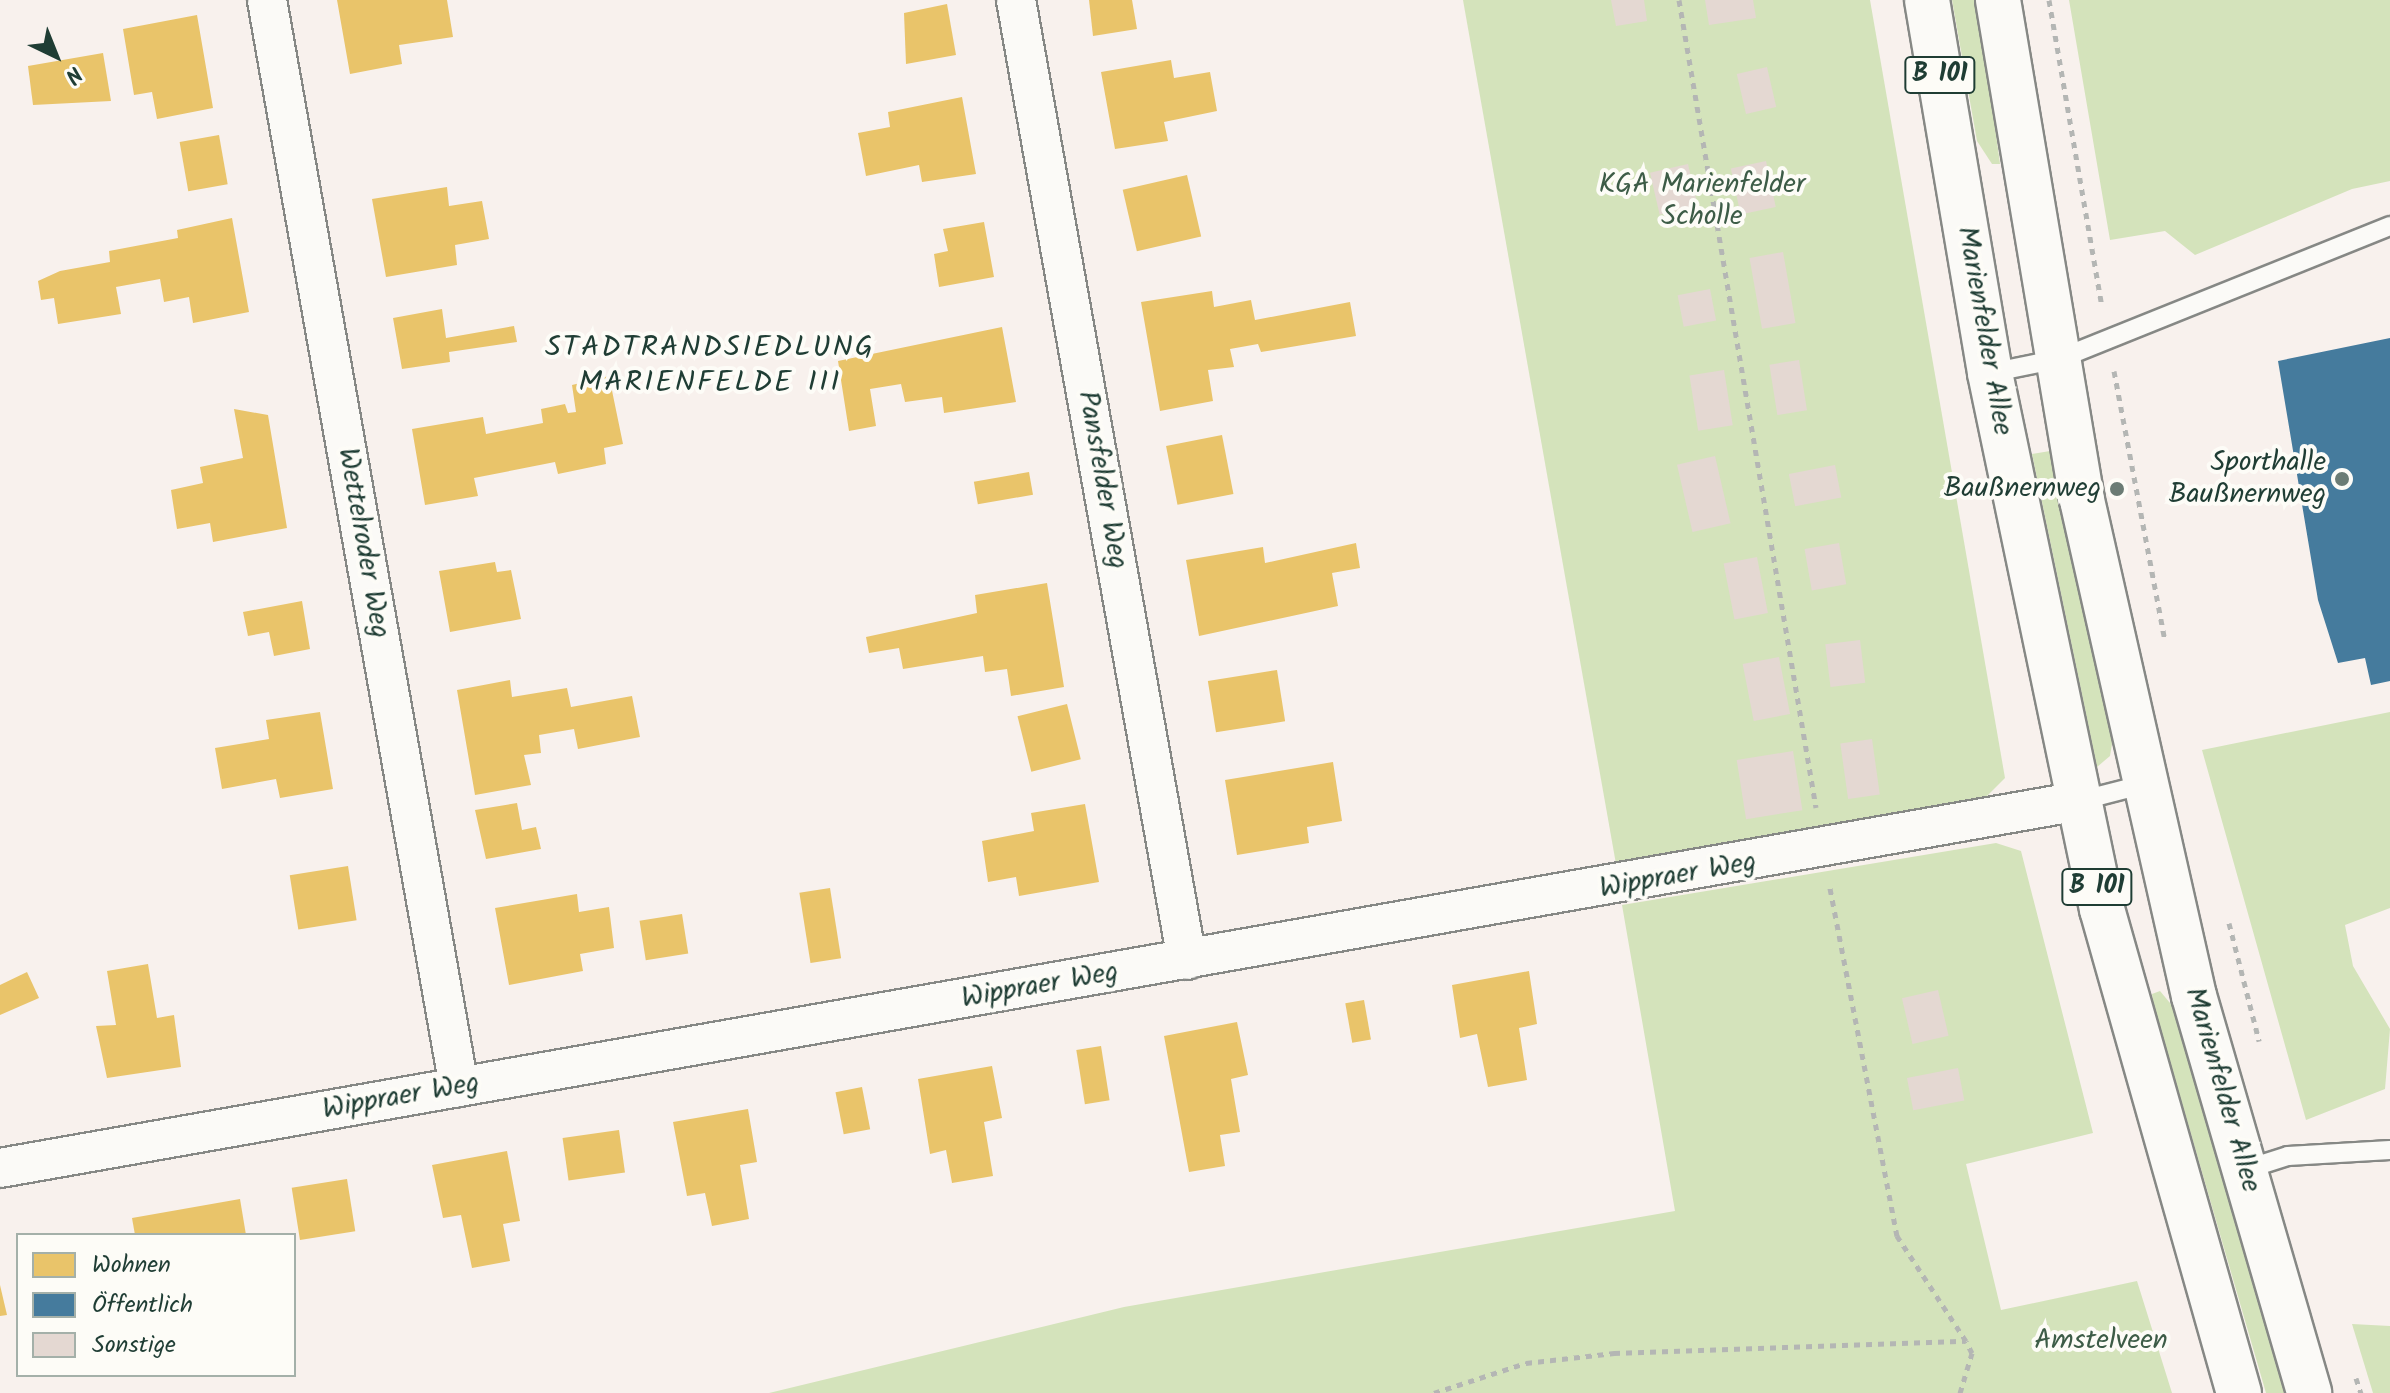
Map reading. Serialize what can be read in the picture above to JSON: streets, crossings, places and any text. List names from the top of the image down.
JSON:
{
  "streets": {
    "main road": ["B 101", "Marienfelder Allee"],
    "street": ["Pansfelder Weg", "Wettelroder Weg", "Wippraer Weg"]
  },
  "crossings": [
    ["Marienfelder Allee", "Wippraer Weg"],
    ["Pansfelder Weg", "Wippraer Weg"],
    ["Wettelroder Weg", "Wippraer Weg"]
  ],
  "districts": ["STADTRANDSIEDLUNG MARIENFELDE III"],
  "parks": ["KGA Marienfelder Scholle", "Amstelveen"],
  "places": ["Sporthalle Baußnernweg", "Baußnernweg"],
  "legend": ["Wohnen", "Öffentlich", "Sonstige"],
  "north": "bottom right"
}
